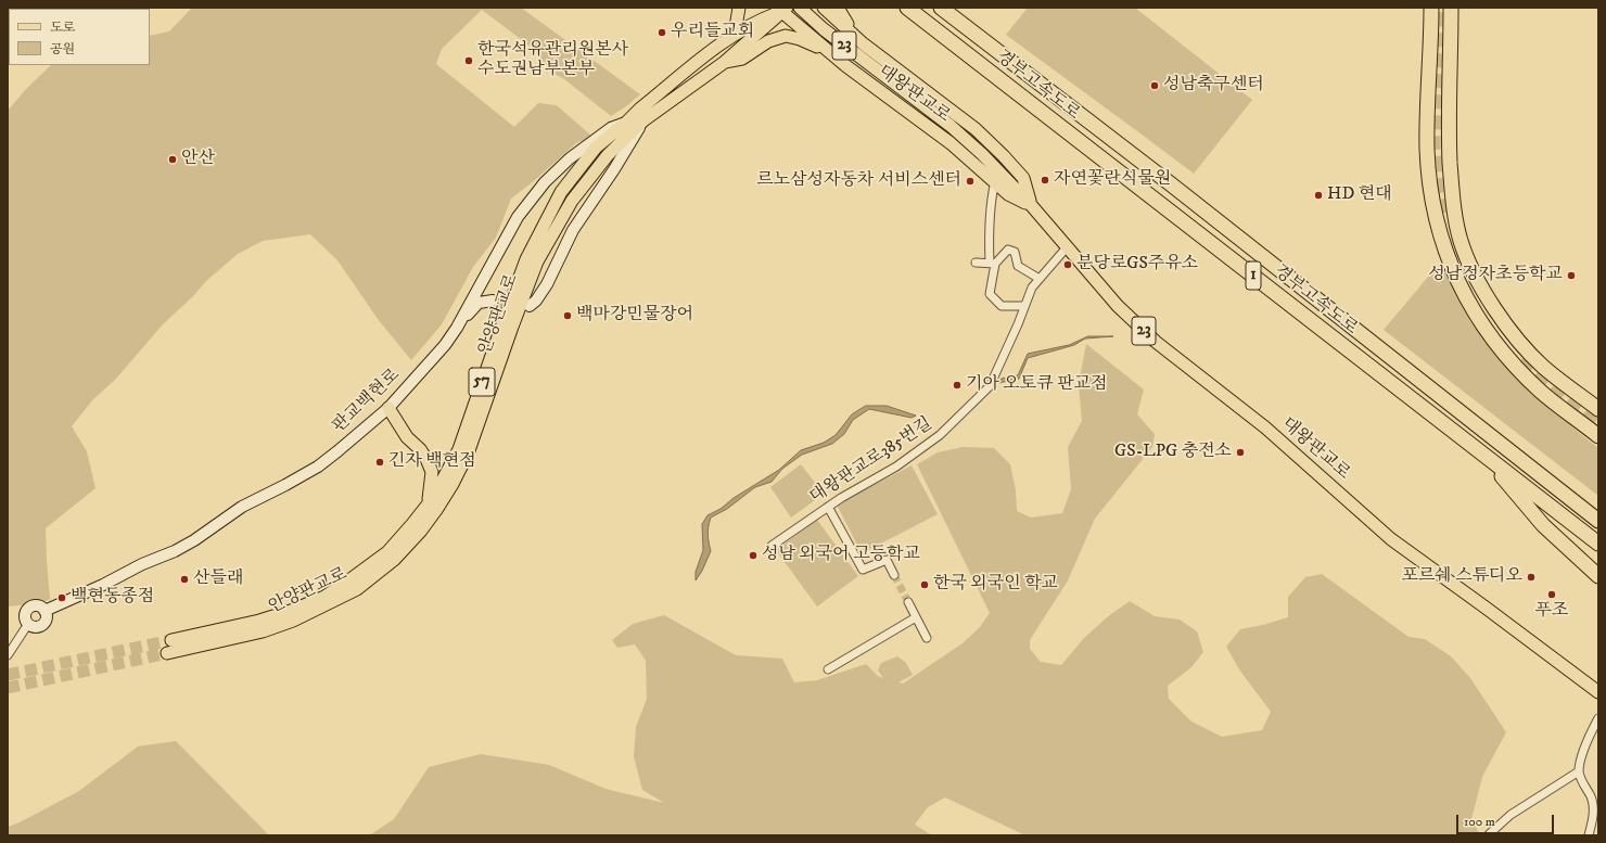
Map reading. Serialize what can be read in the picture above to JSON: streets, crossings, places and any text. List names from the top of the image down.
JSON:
{
  "streets": {
    "highway": ["경부고속도로", "1"],
    "main road": [
      "23",
      "대왕판교로",
      "안양판교로",
      "57"
    ],
    "street": ["판교백현로", "대왕판교로385번길"]
  },
  "crossings": [
    ["대왕판교로", "안양판교로"],
    ["대왕판교로", "대왕판교로385번길"],
    ["안양판교로", "57"],
    ["안양판교로", "판교백현로"]
  ],
  "places": [
    "우리들교회",
    "한국석유관리원본사 수도권남부본부",
    "성남축구센터",
    "안산",
    "자연꽃란식물원",
    "르노삼성자동차 서비스센터",
    "HD 현대",
    "분당로GS주유소",
    "성남정자초등학교",
    "백마강민물장어",
    "기아 오토큐 판교점",
    "GS-LPG 충전소",
    "긴자 백현점",
    "성남 외국어 고등학교",
    "포르쉐 스튜디오",
    "산들래",
    "한국 외국인 학교",
    "푸조",
    "백현동종점"
  ],
  "legend": ["도로", "공원"],
  "scale_bar": "100 m"
}
